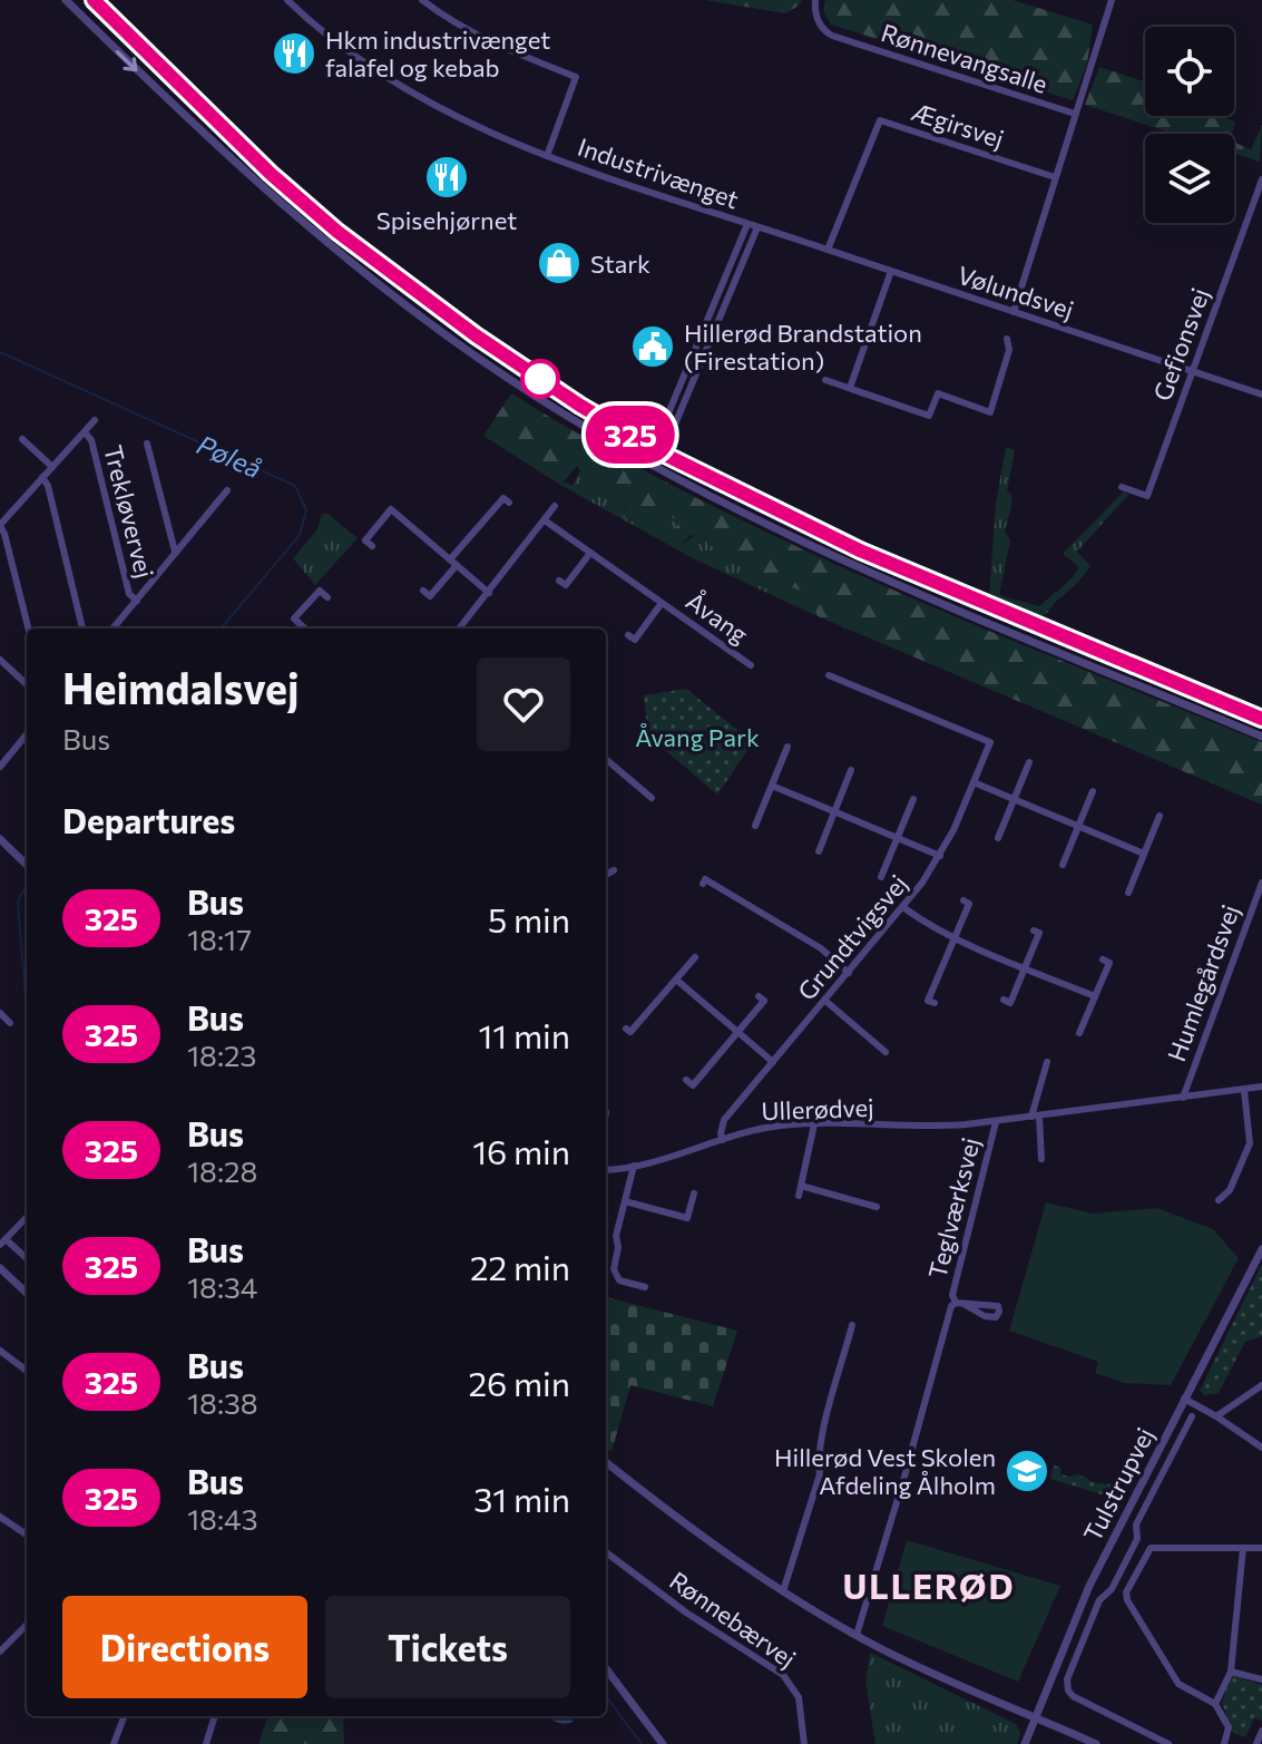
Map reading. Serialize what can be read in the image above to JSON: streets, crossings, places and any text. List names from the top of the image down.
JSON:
{
  "streets": {
    "street": [
      "Rønnevangsalle",
      "Ægirsvej",
      "Industrivænget",
      "Vølundsvej",
      "Gefionsvej",
      "Trekløvervej",
      "Åvang",
      "Grundtvigsvej",
      "Humlegårdsvej",
      "Ullerødvej",
      "Teglværksvej",
      "Tulstrupvej",
      "Rønnebærvej"
    ]
  },
  "crossings": [
    ["Rønnevangsalle", "Ægirsvej"],
    ["Rønnevangsalle", "Vølundsvej"],
    ["Ægirsvej", "Vølundsvej"],
    ["Industrivænget", "Vølundsvej"],
    ["Vølundsvej", "Gefionsvej"],
    ["Grundtvigsvej", "Ullerødvej"],
    ["Humlegårdsvej", "Ullerødvej"],
    ["Ullerødvej", "Teglværksvej"]
  ],
  "districts": ["ULLERØD"],
  "water": ["Pøleå"],
  "parks": ["Åvang Park"],
  "places": {
    "restaurant": ["Hkm industrivænget falafel og kebab", "Spisehjørnet"],
    "shop": ["Stark"],
    "public building": ["Hillerød Brandstation (Firestation)"],
    "school or university": ["Hillerød Vest Skolen Afdeling Ålholm"]
  },
  "lines": ["bus line 325"],
  "page": {
    "on_map": "325",
    "heading": [
      ["Heimdalsvej", "Bus"],
      "Departures"
    ],
    "list": [
      {
        "mark": "325",
        "name": "Bus",
        "note": "18:17",
        "value": "5 min"
      },
      {
        "mark": "325",
        "name": "Bus",
        "note": "18:23",
        "value": "11 min"
      },
      {
        "mark": "325",
        "name": "Bus",
        "note": "18:28",
        "value": "16 min"
      },
      {
        "mark": "325",
        "name": "Bus",
        "note": "18:34",
        "value": "22 min"
      },
      {
        "mark": "325",
        "name": "Bus",
        "note": "18:38",
        "value": "26 min"
      },
      {
        "mark": "325",
        "name": "Bus",
        "note": "18:43",
        "value": "31 min"
      }
    ],
    "buttons": ["Directions", "Tickets"]
  }
}
